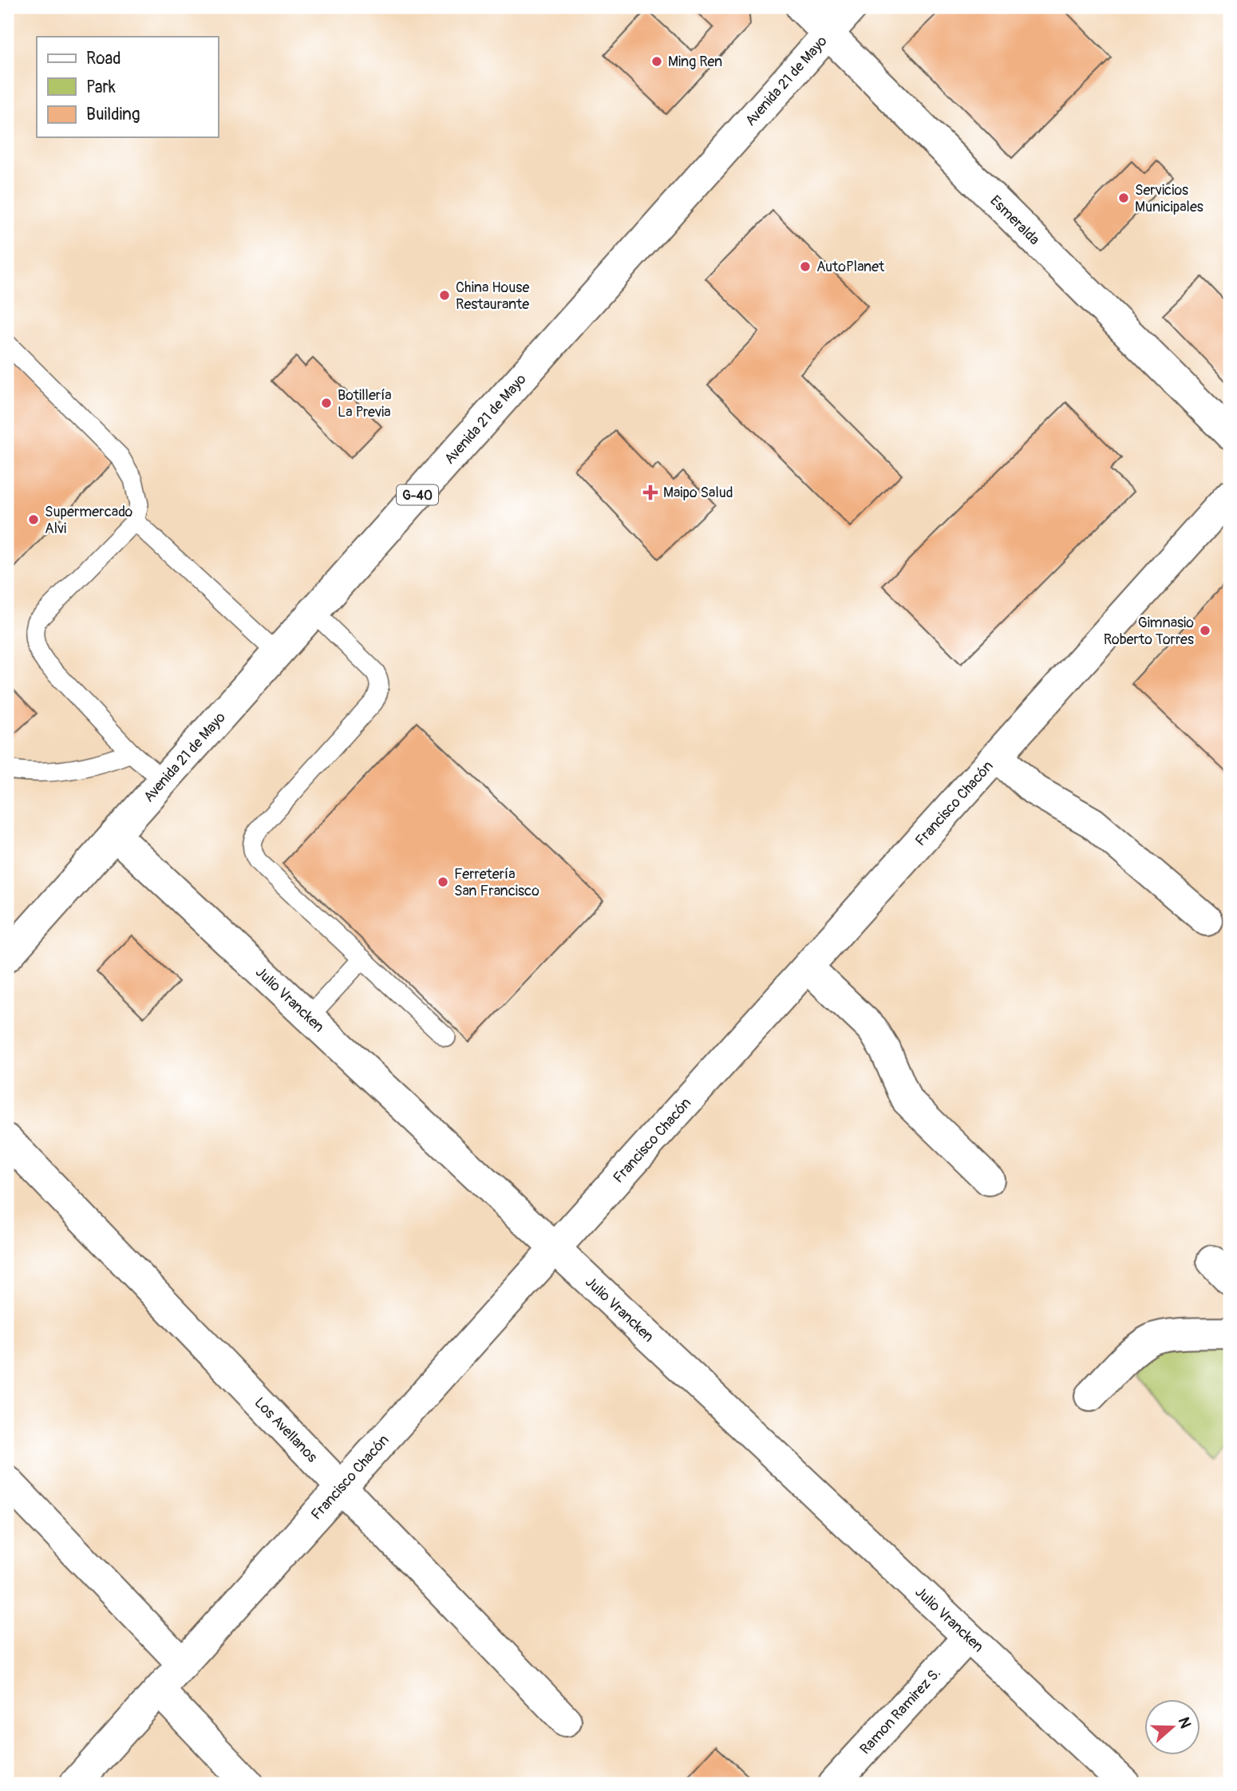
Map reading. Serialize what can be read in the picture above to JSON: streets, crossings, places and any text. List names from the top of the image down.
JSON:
{
  "streets": {
    "street": [
      "Avenida 21 de Mayo",
      "Esmeralda",
      "G-40",
      "Francisco Chacón",
      "Julio Vrancken",
      "Los Avellanos",
      "Ramon Ramirez S."
    ]
  },
  "crossings": [
    ["Avenida 21 de Mayo", "Esmeralda"],
    ["Avenida 21 de Mayo", "Julio Vrancken"],
    ["Francisco Chacón", "Julio Vrancken"],
    ["Francisco Chacón", "Los Avellanos"],
    ["Julio Vrancken", "Ramon Ramirez S."]
  ],
  "places": {
    "other": [
      "Ming Ren",
      "Servicios Municipales",
      "AutoPlanet",
      "China House Restaurante",
      "Botillería La Previa",
      "Supermercado Alvi",
      "Gimnasio Roberto Torres",
      "Ferretería San Francisco"
    ],
    "health": ["Maipo Salud"]
  },
  "legend": ["Road", "Park", "Building"],
  "north": "right"
}
